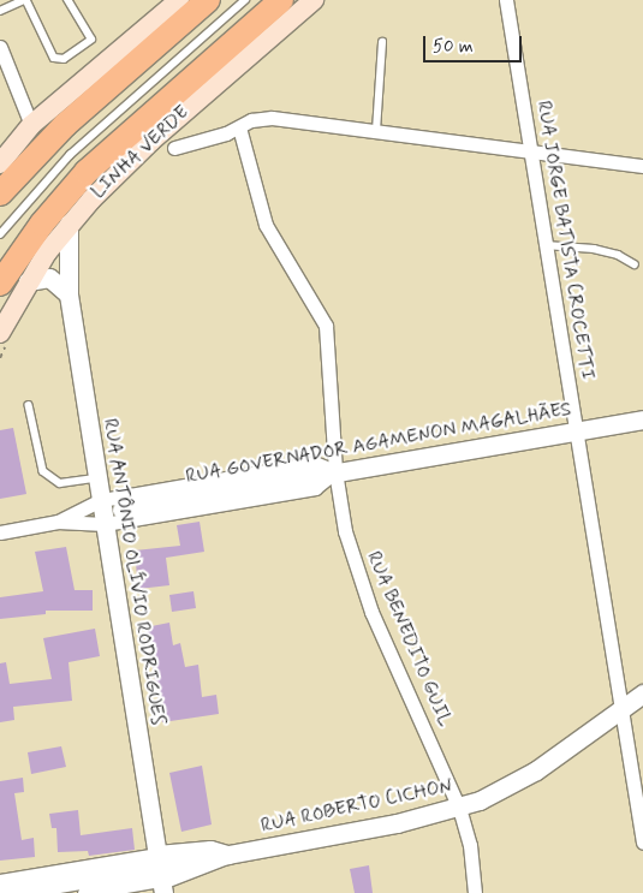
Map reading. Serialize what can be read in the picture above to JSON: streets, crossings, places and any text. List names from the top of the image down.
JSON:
{
  "streets": {
    "highway": ["LINHA VERDE"],
    "street": [
      "RUA JORGE BATISTA CROCETTI",
      "RUA GOVERNADOR AGAMENON MAGALHÃES",
      "RUA ANTÔNIO OLÍVIO RODRIGUES",
      "RUA BENEDITO GUIL",
      "RUA ROBERTO CICHON"
    ]
  },
  "crossings": [
    ["LINHA VERDE", "RUA ANTÔNIO OLÍVIO RODRIGUES"],
    ["RUA JORGE BATISTA CROCETTI", "RUA GOVERNADOR AGAMENON MAGALHÃES"],
    ["RUA JORGE BATISTA CROCETTI", "RUA ROBERTO CICHON"],
    ["RUA GOVERNADOR AGAMENON MAGALHÃES", "RUA BENEDITO GUIL"],
    ["RUA BENEDITO GUIL", "RUA ROBERTO CICHON"]
  ],
  "scale_bar": "50 m"
}
